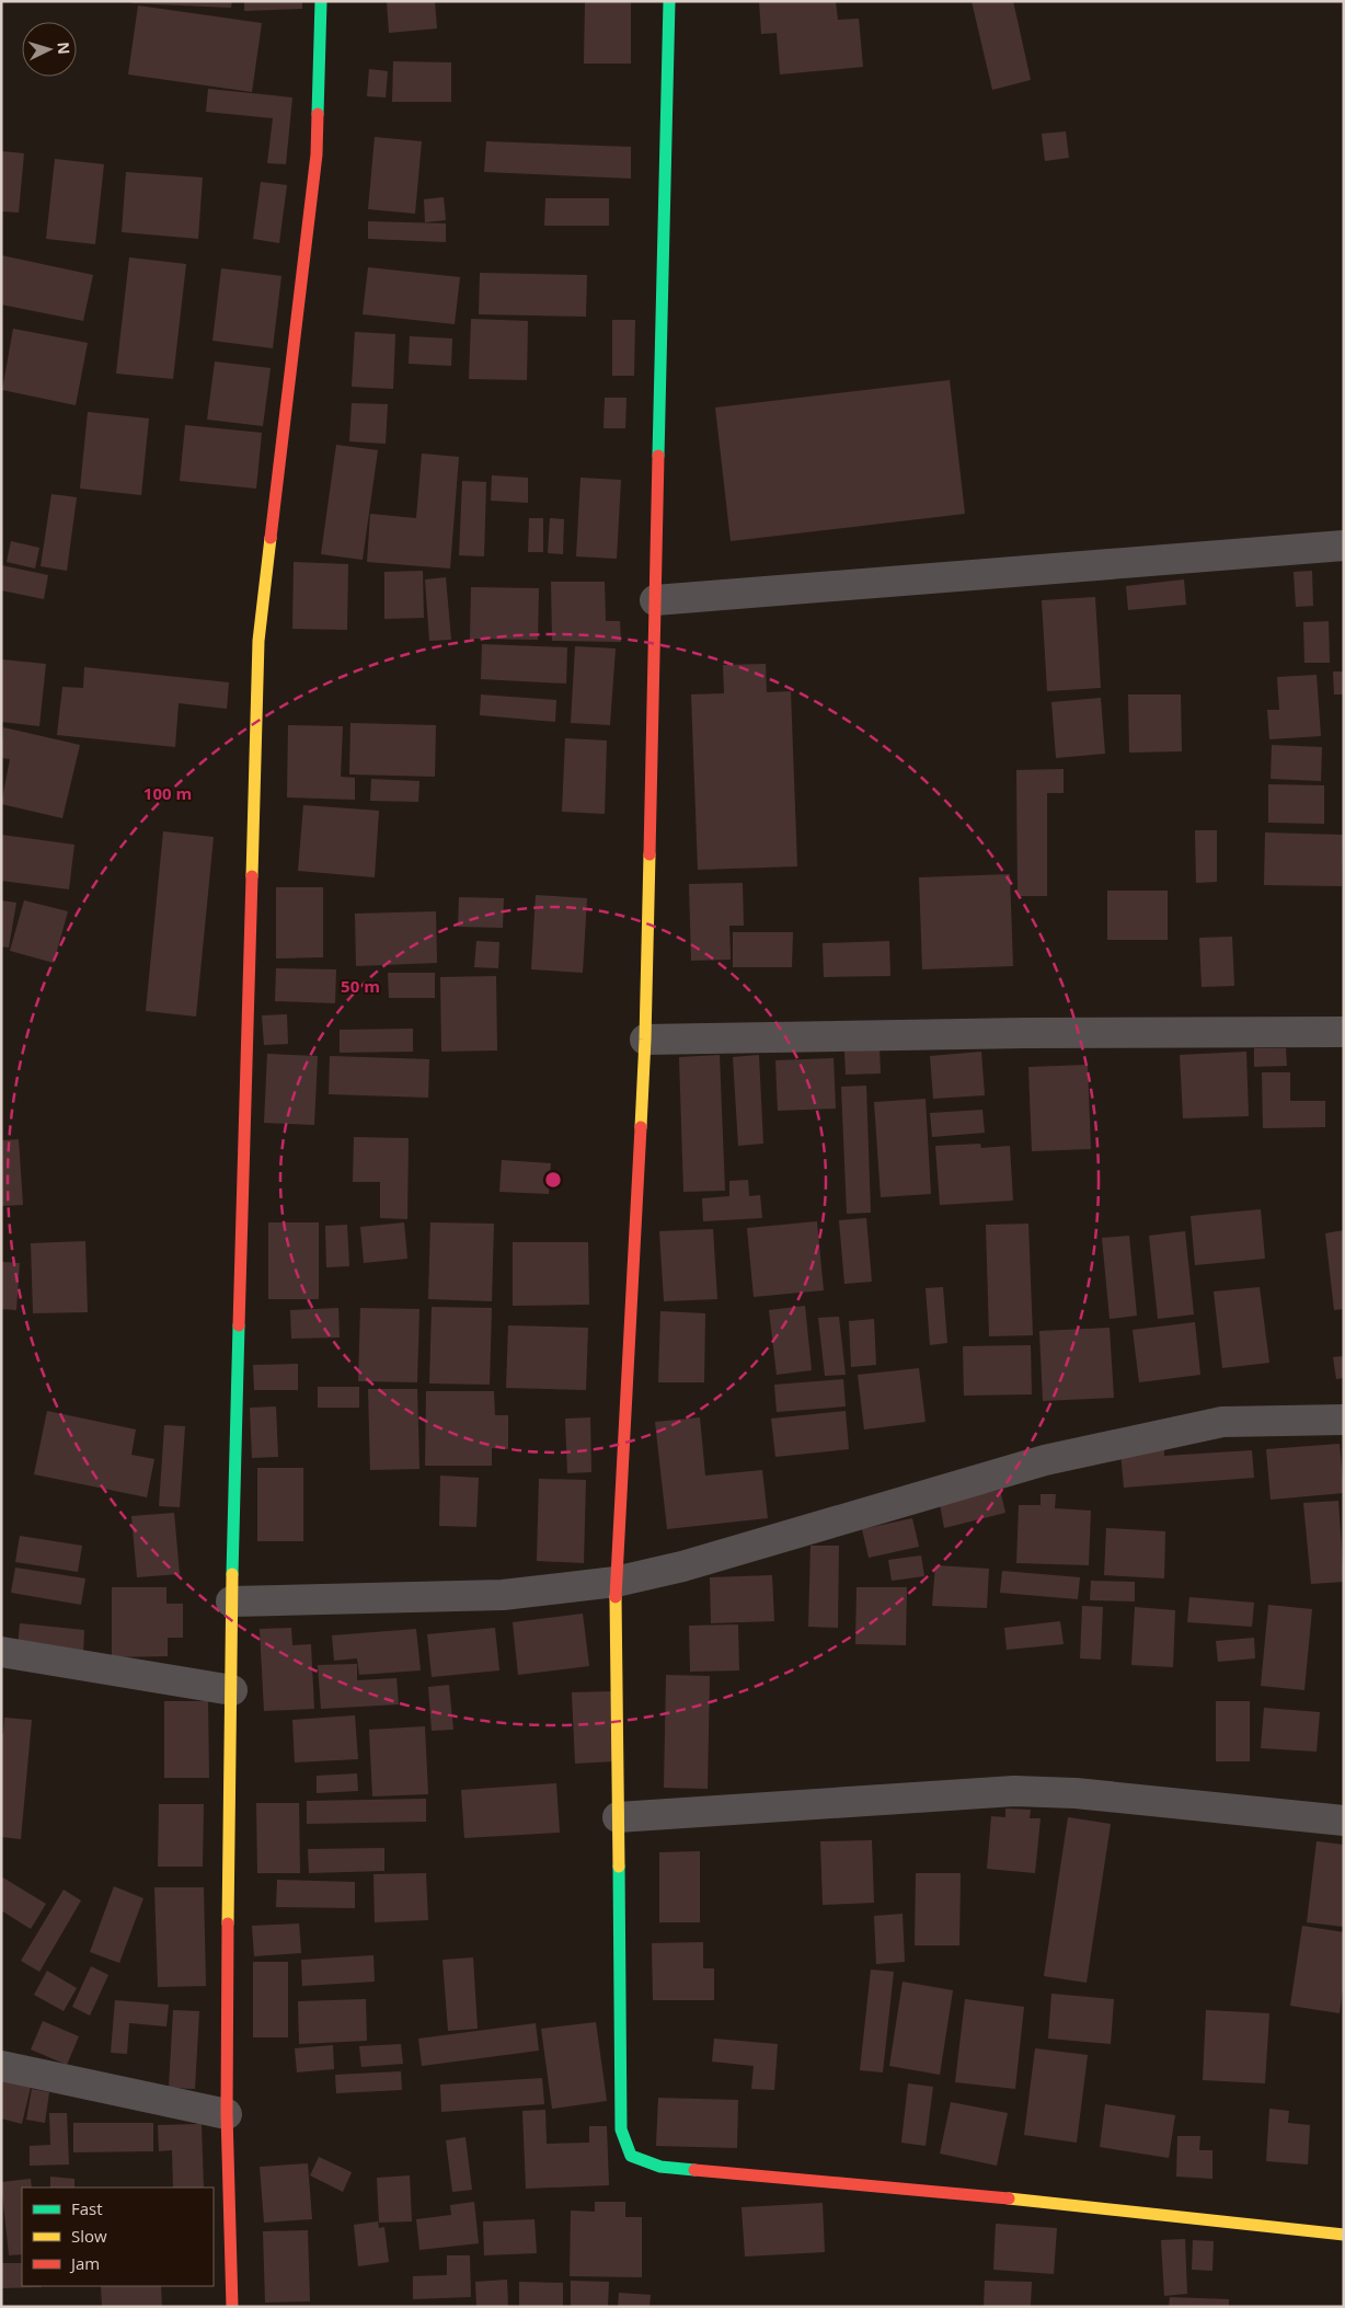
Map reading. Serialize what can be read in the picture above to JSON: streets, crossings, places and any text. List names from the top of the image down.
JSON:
{
  "legend": ["Fast", "Slow", "Jam"],
  "north": "right",
  "rings": ["100 m", "50 m"]
}
